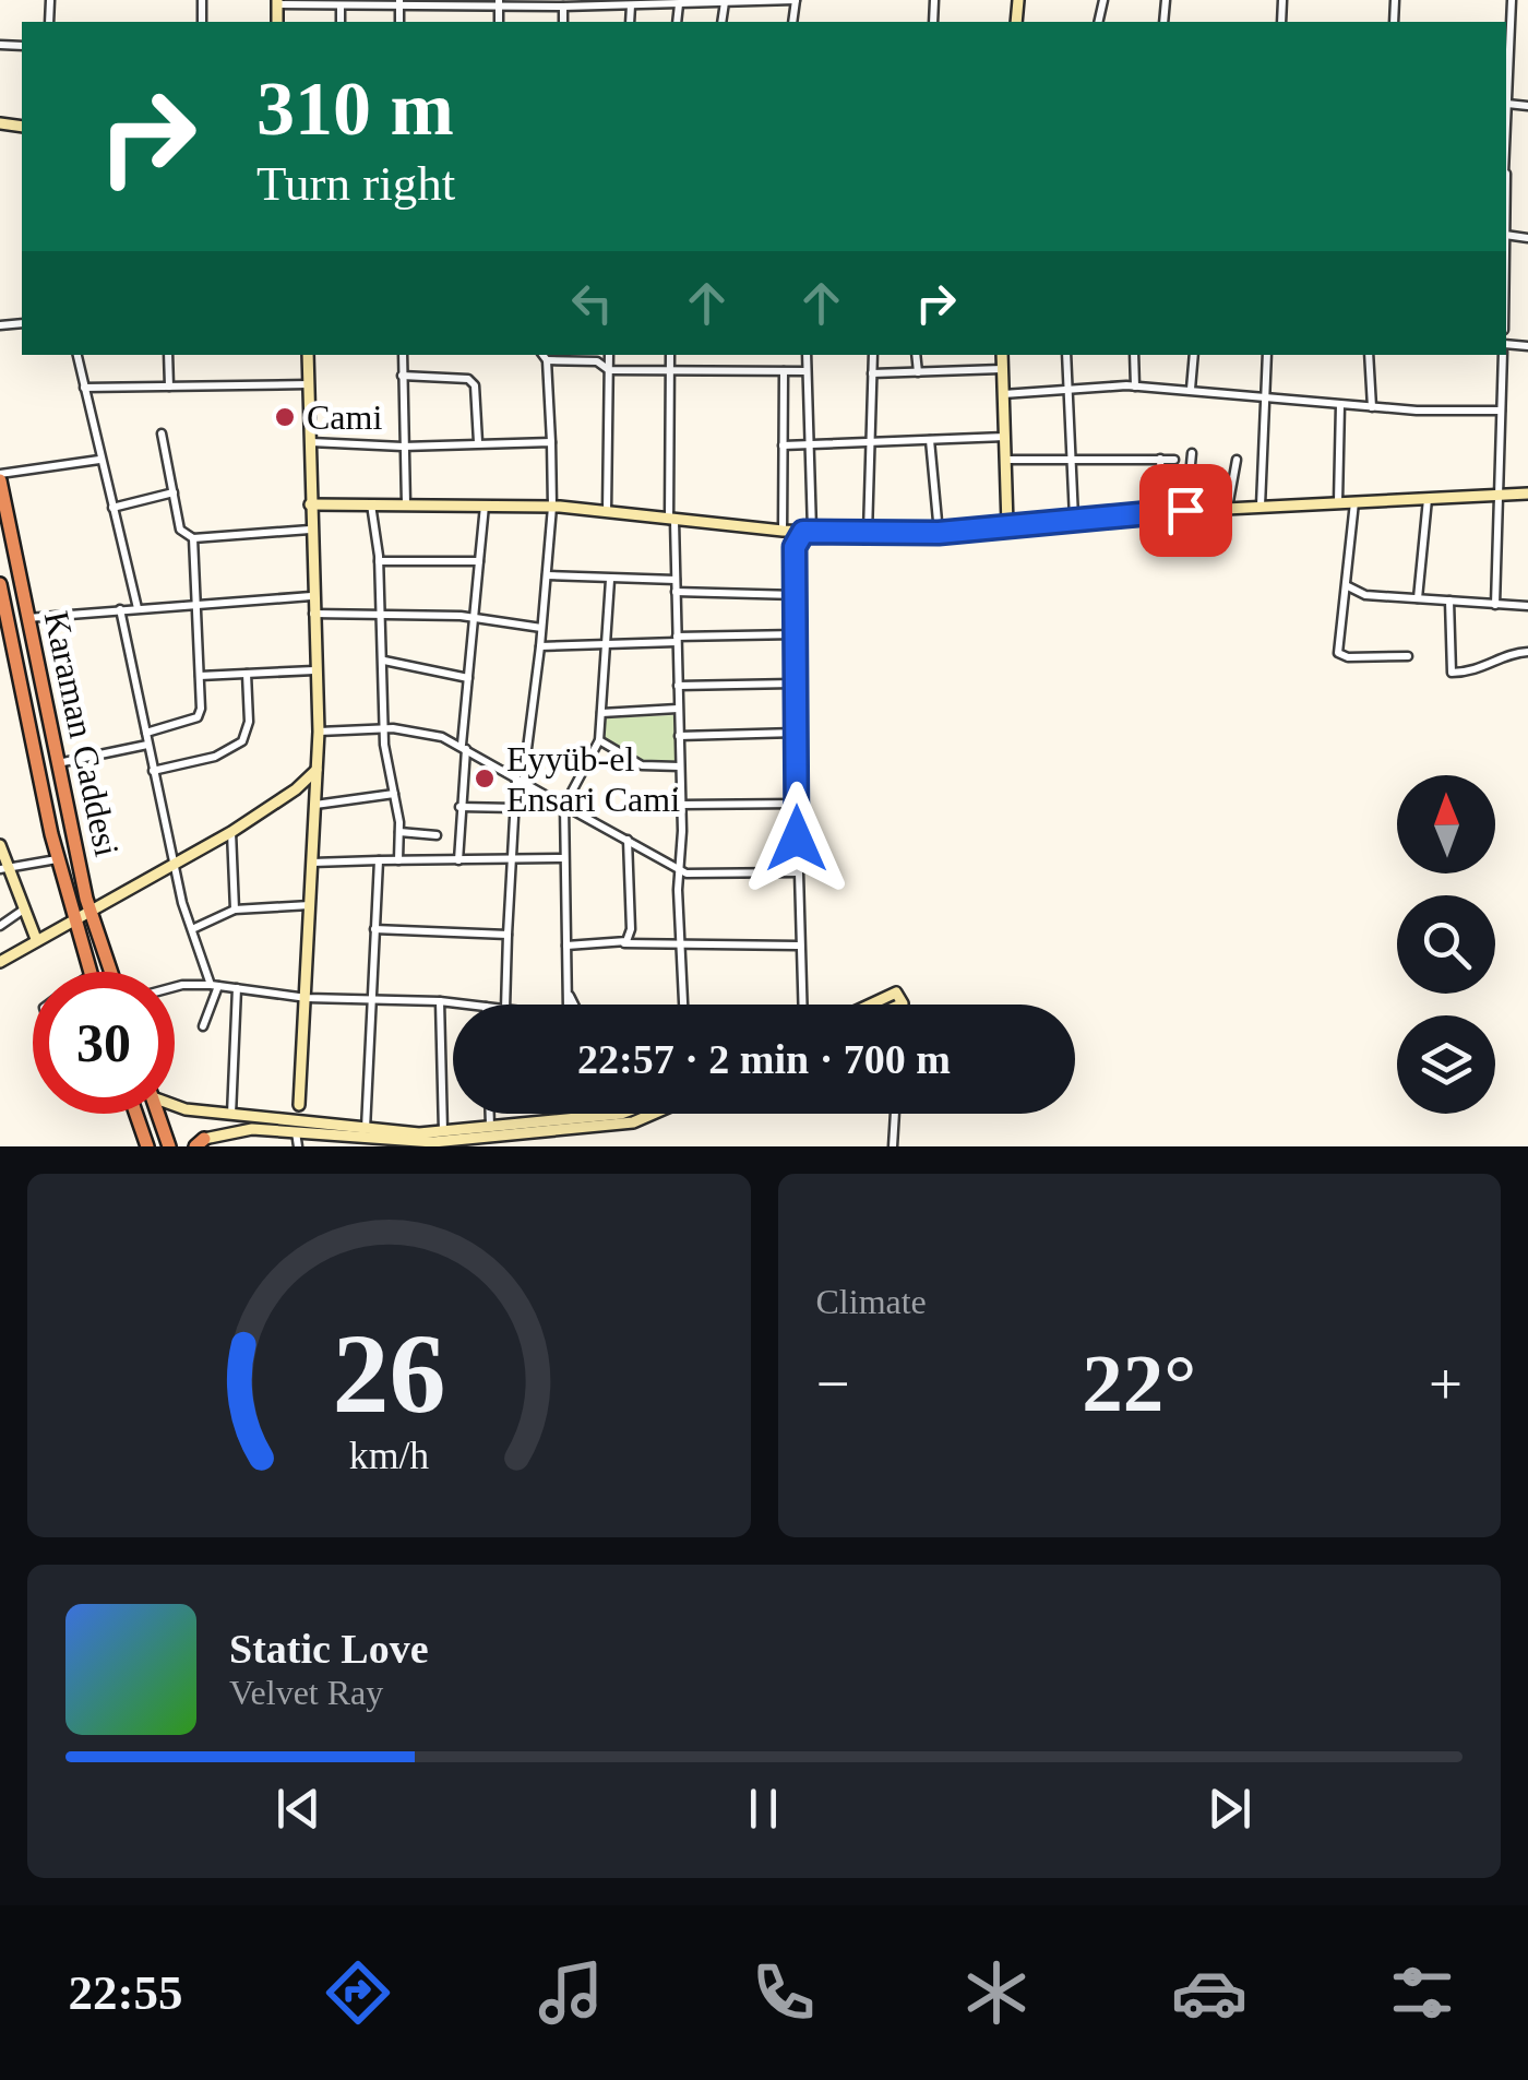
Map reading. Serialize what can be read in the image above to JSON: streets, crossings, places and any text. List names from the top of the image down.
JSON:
{
  "streets": {
    "highway": ["Karaman Caddesi"]
  },
  "places": ["Cami", "Eyyüb-el Ensari Cami"],
  "north": "top",
  "page": {
    "turn": ["310 m", "Turn right"],
    "limit": "30",
    "trip": "22:57 · 2 min · 700 m",
    "tile": "Climate",
    "heat": ["−", "22°", "+"],
    "song": ["Static Love", "Velvet Ray"],
    "tabs": "22:55",
    "gauge": ["26", "km/h"]
  }
}
